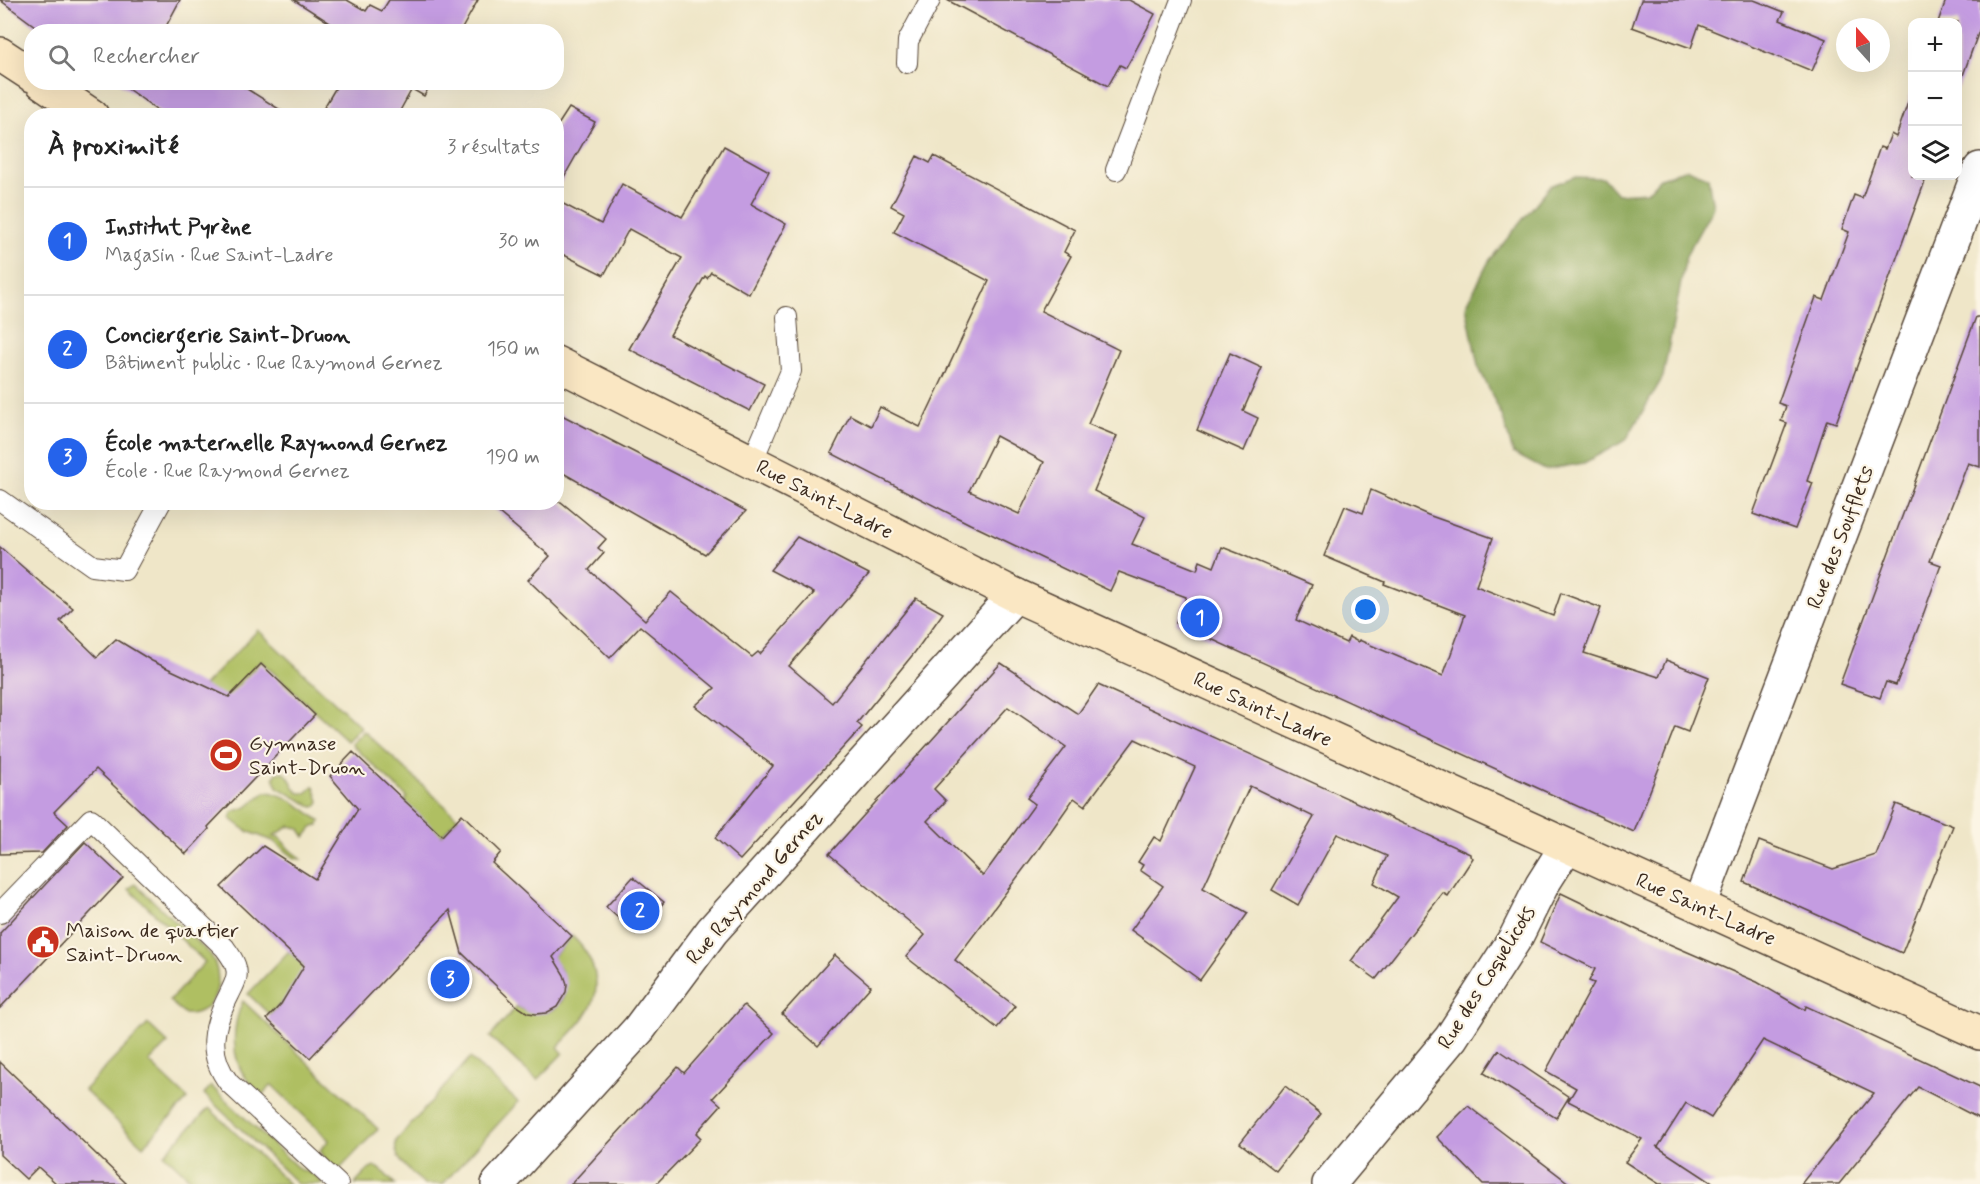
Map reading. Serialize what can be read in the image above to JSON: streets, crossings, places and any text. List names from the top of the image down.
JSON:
{
  "streets": {
    "street": [
      "Rue Saint-Ladre",
      "Rue des Soufflets",
      "Rue Raymond Gernez",
      "Rue des Coquelicots"
    ]
  },
  "crossings": [
    ["Rue Saint-Ladre", "Rue des Soufflets"],
    ["Rue Saint-Ladre", "Rue Raymond Gernez"],
    ["Rue Saint-Ladre", "Rue des Coquelicots"]
  ],
  "places": {
    "sports": ["Gymnase Saint-Druon"],
    "public building": ["Maison de quartier Saint-Druon"]
  },
  "north": "top",
  "page": {
    "map_buttons": ["+", "−"],
    "search": "Rechercher",
    "heading": ["À proximité", "3 résultats"],
    "list": [
      {
        "mark": "1",
        "name": "Institut Pyrène",
        "note": "Magasin · Rue Saint-Ladre",
        "value": "30 m"
      },
      {
        "mark": "2",
        "name": "Conciergerie Saint-Druon",
        "note": "Bâtiment public · Rue Raymond Gernez",
        "value": "150 m"
      },
      {
        "mark": "3",
        "name": "École maternelle Raymond Gernez",
        "note": "École · Rue Raymond Gernez",
        "value": "190 m"
      }
    ],
    "pins": ["1", "2", "3"]
  }
}
